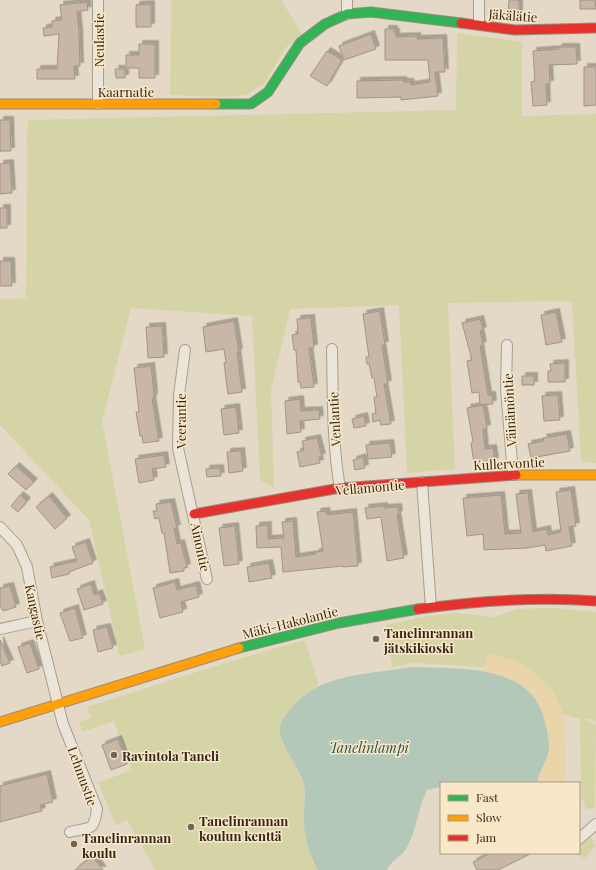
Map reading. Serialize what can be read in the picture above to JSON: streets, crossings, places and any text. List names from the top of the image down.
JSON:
{
  "streets": {
    "street": [
      "Jäkälätie",
      "Neulastie",
      "Kaarnatie",
      "Väinämöntie",
      "Venlantie",
      "Veerantie",
      "Kullervontie",
      "Vellamontie",
      "Ainontie",
      "Kangastie",
      "Mäki-Hakolantie",
      "Lehmustie"
    ]
  },
  "crossings": [
    ["Jäkälätie", "Kaarnatie"],
    ["Neulastie", "Kaarnatie"],
    ["Väinämöntie", "Kullervontie"],
    ["Venlantie", "Vellamontie"],
    ["Veerantie", "Vellamontie"],
    ["Veerantie", "Ainontie"],
    ["Kullervontie", "Vellamontie"],
    ["Vellamontie", "Ainontie"],
    ["Vellamontie", "Mäki-Hakolantie"],
    ["Kangastie", "Mäki-Hakolantie"],
    ["Kangastie", "Lehmustie"],
    ["Mäki-Hakolantie", "Lehmustie"]
  ],
  "water": ["Tanelinlampi"],
  "places": [
    "Tanelinrannan jätskikioski",
    "Ravintola Taneli",
    "Tanelinrannan koulun kenttä",
    "Tanelinrannan koulu"
  ],
  "legend": ["Fast", "Slow", "Jam"]
}
